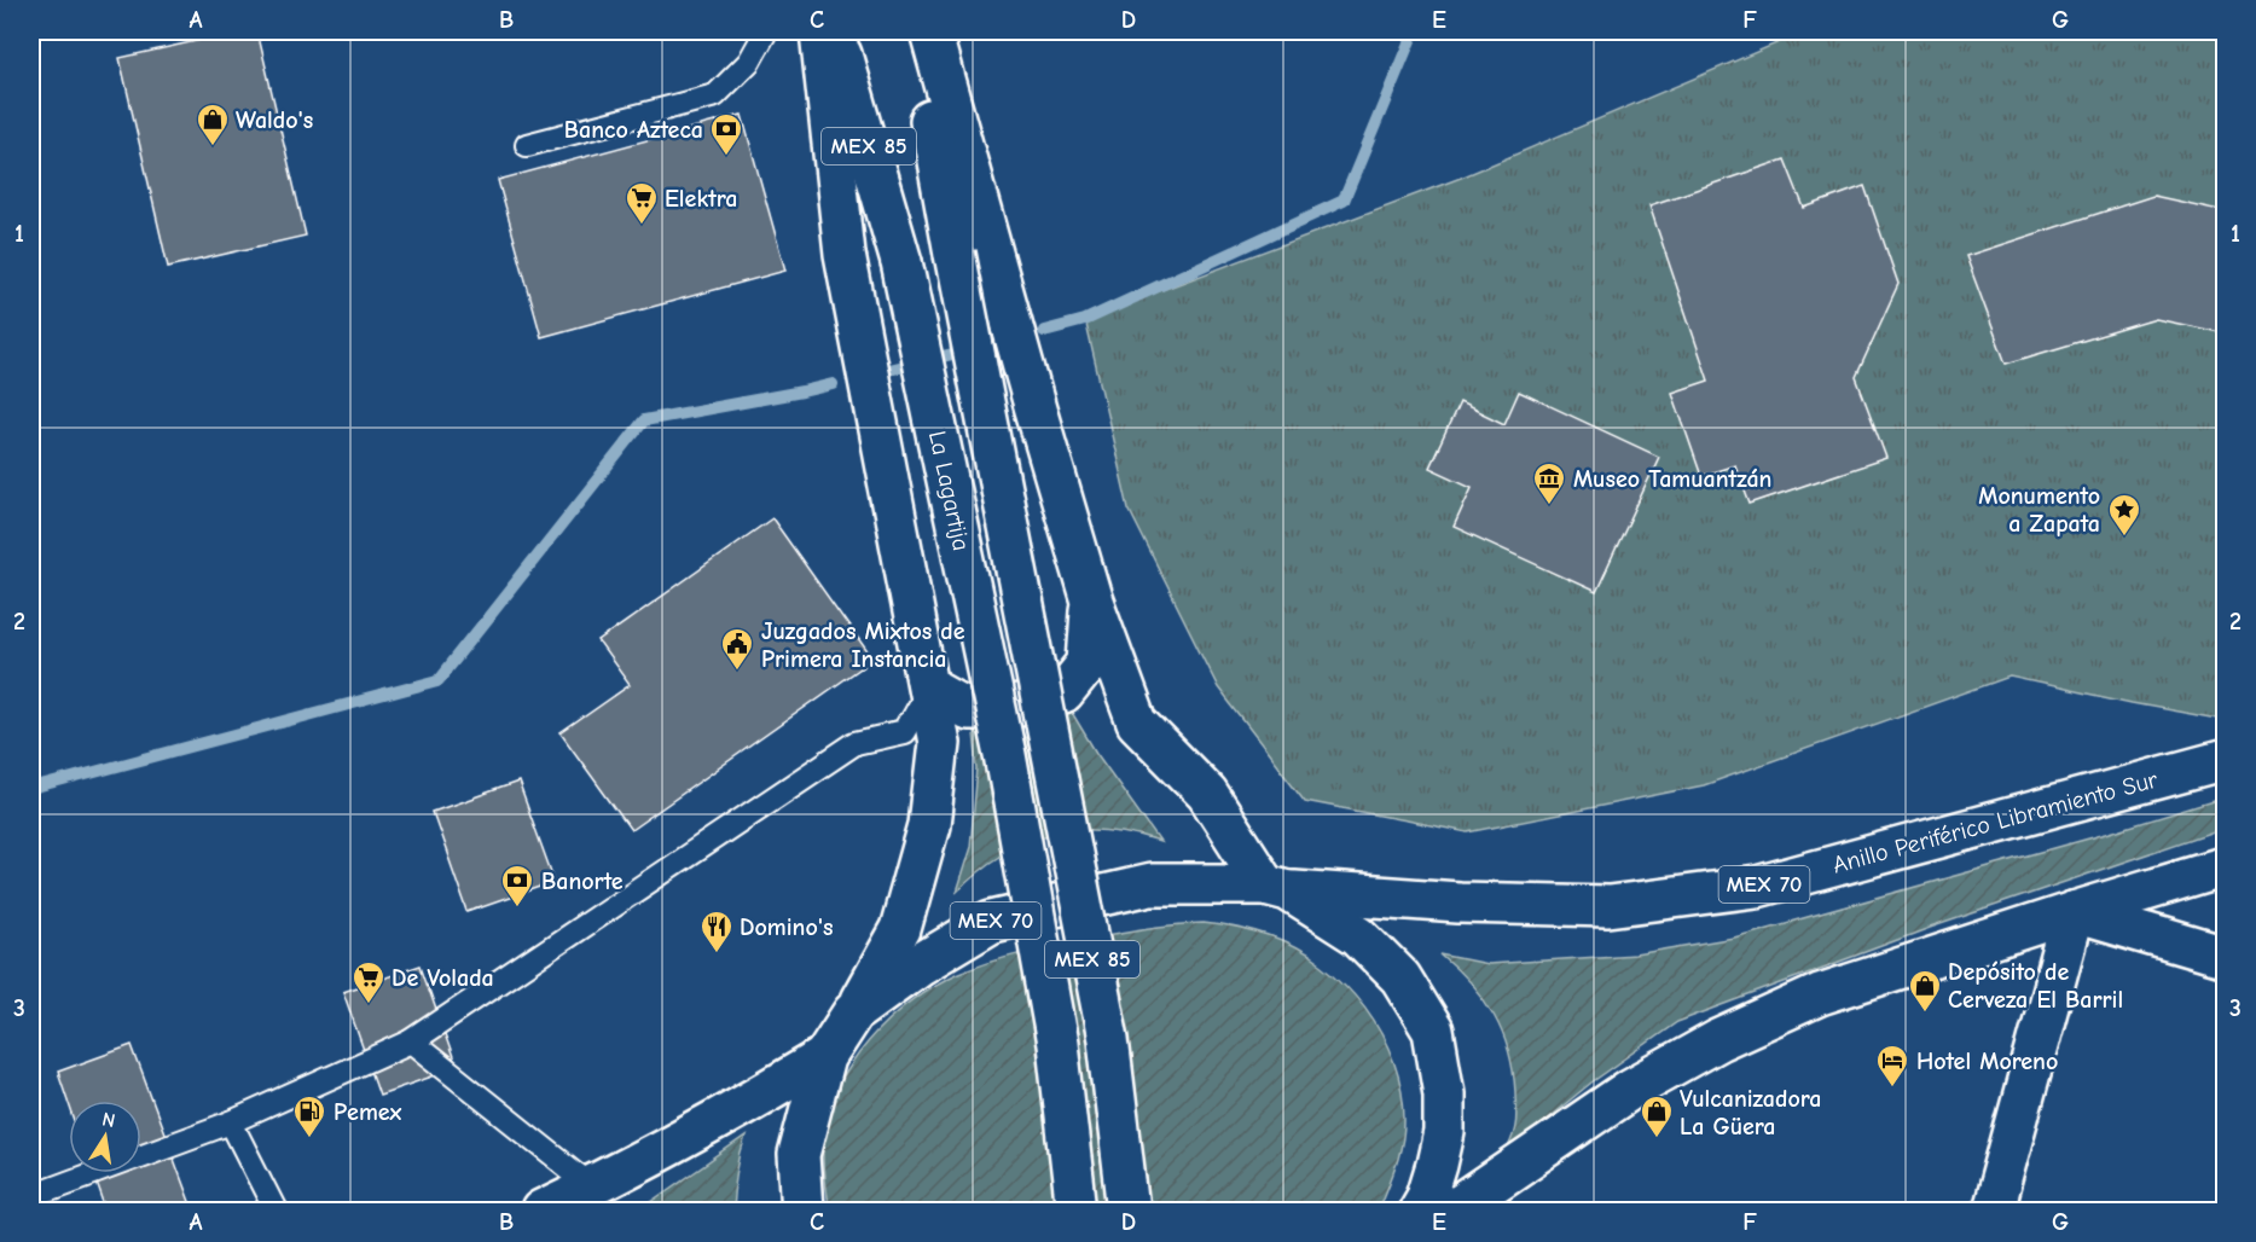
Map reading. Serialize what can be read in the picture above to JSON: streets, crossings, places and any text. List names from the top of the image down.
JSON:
{
  "streets": {
    "main road": [
      "MEX 85",
      "La Lagartija",
      "Anillo Periférico Libramiento Sur",
      "MEX 70"
    ]
  },
  "places": {
    "shop": ["Waldo's", "Depósito de Cerveza El Barril", "Vulcanizadora La Güera"],
    "bank": ["Banco Azteca", "Banorte"],
    "supermarket": ["Elektra", "De Volada"],
    "museum": ["Museo Tamuantzán"],
    "place": ["Monumento a Zapata"],
    "public building": ["Juzgados Mixtos de Primera Instancia"],
    "restaurant": ["Domino's"],
    "hotel": ["Hotel Moreno"],
    "fuel station": ["Pemex"]
  },
  "north": "top",
  "grid": {
    "columns": [
      "A",
      "B",
      "C",
      "D",
      "E",
      "F",
      "G"
    ],
    "rows": ["1", "2", "3"]
  }
}
